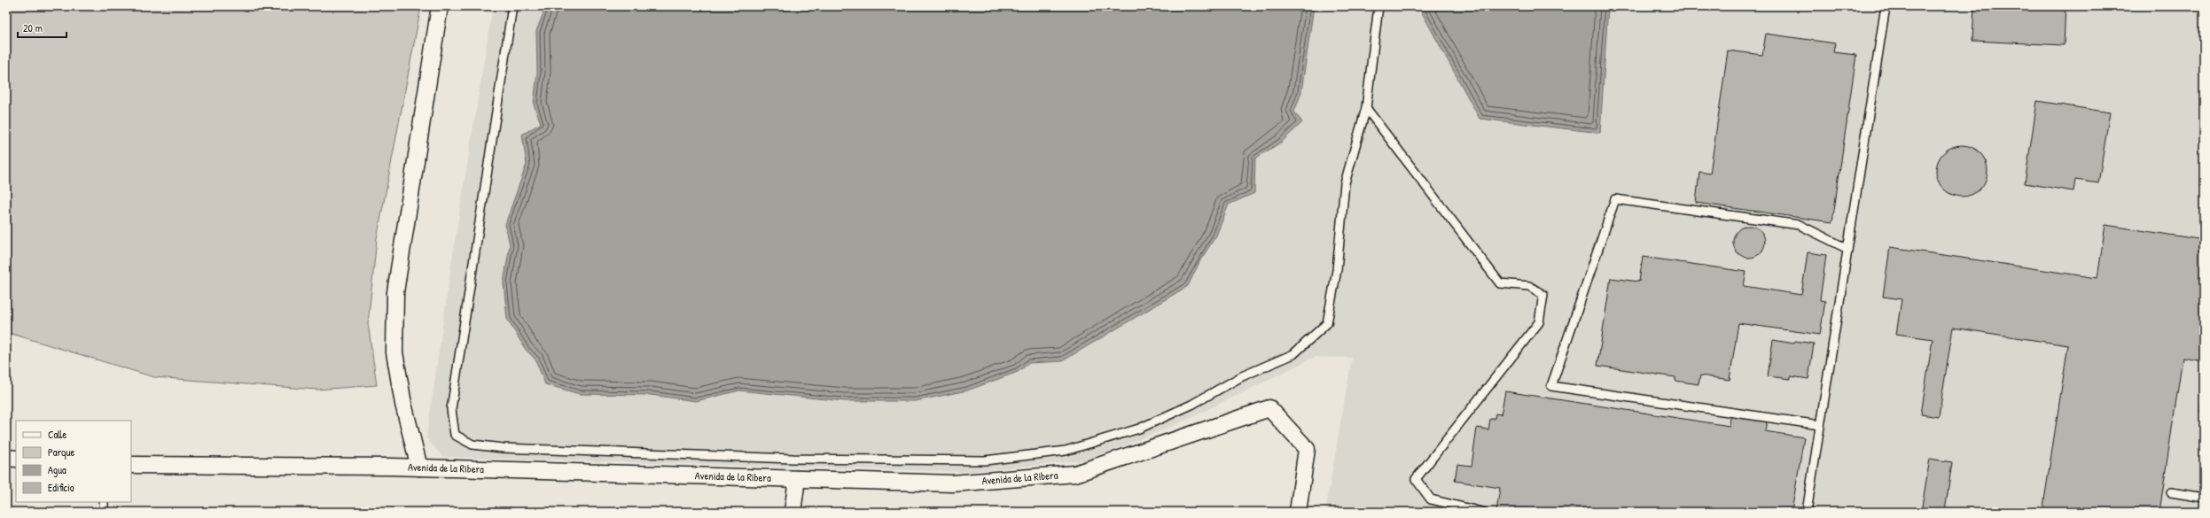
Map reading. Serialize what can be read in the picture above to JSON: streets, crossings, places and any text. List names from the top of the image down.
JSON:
{
  "streets": {
    "street": ["Avenida de la Ribera"]
  },
  "legend": [
    "Calle",
    "Parque",
    "Agua",
    "Edificio"
  ],
  "scale_bar": "20 m"
}
